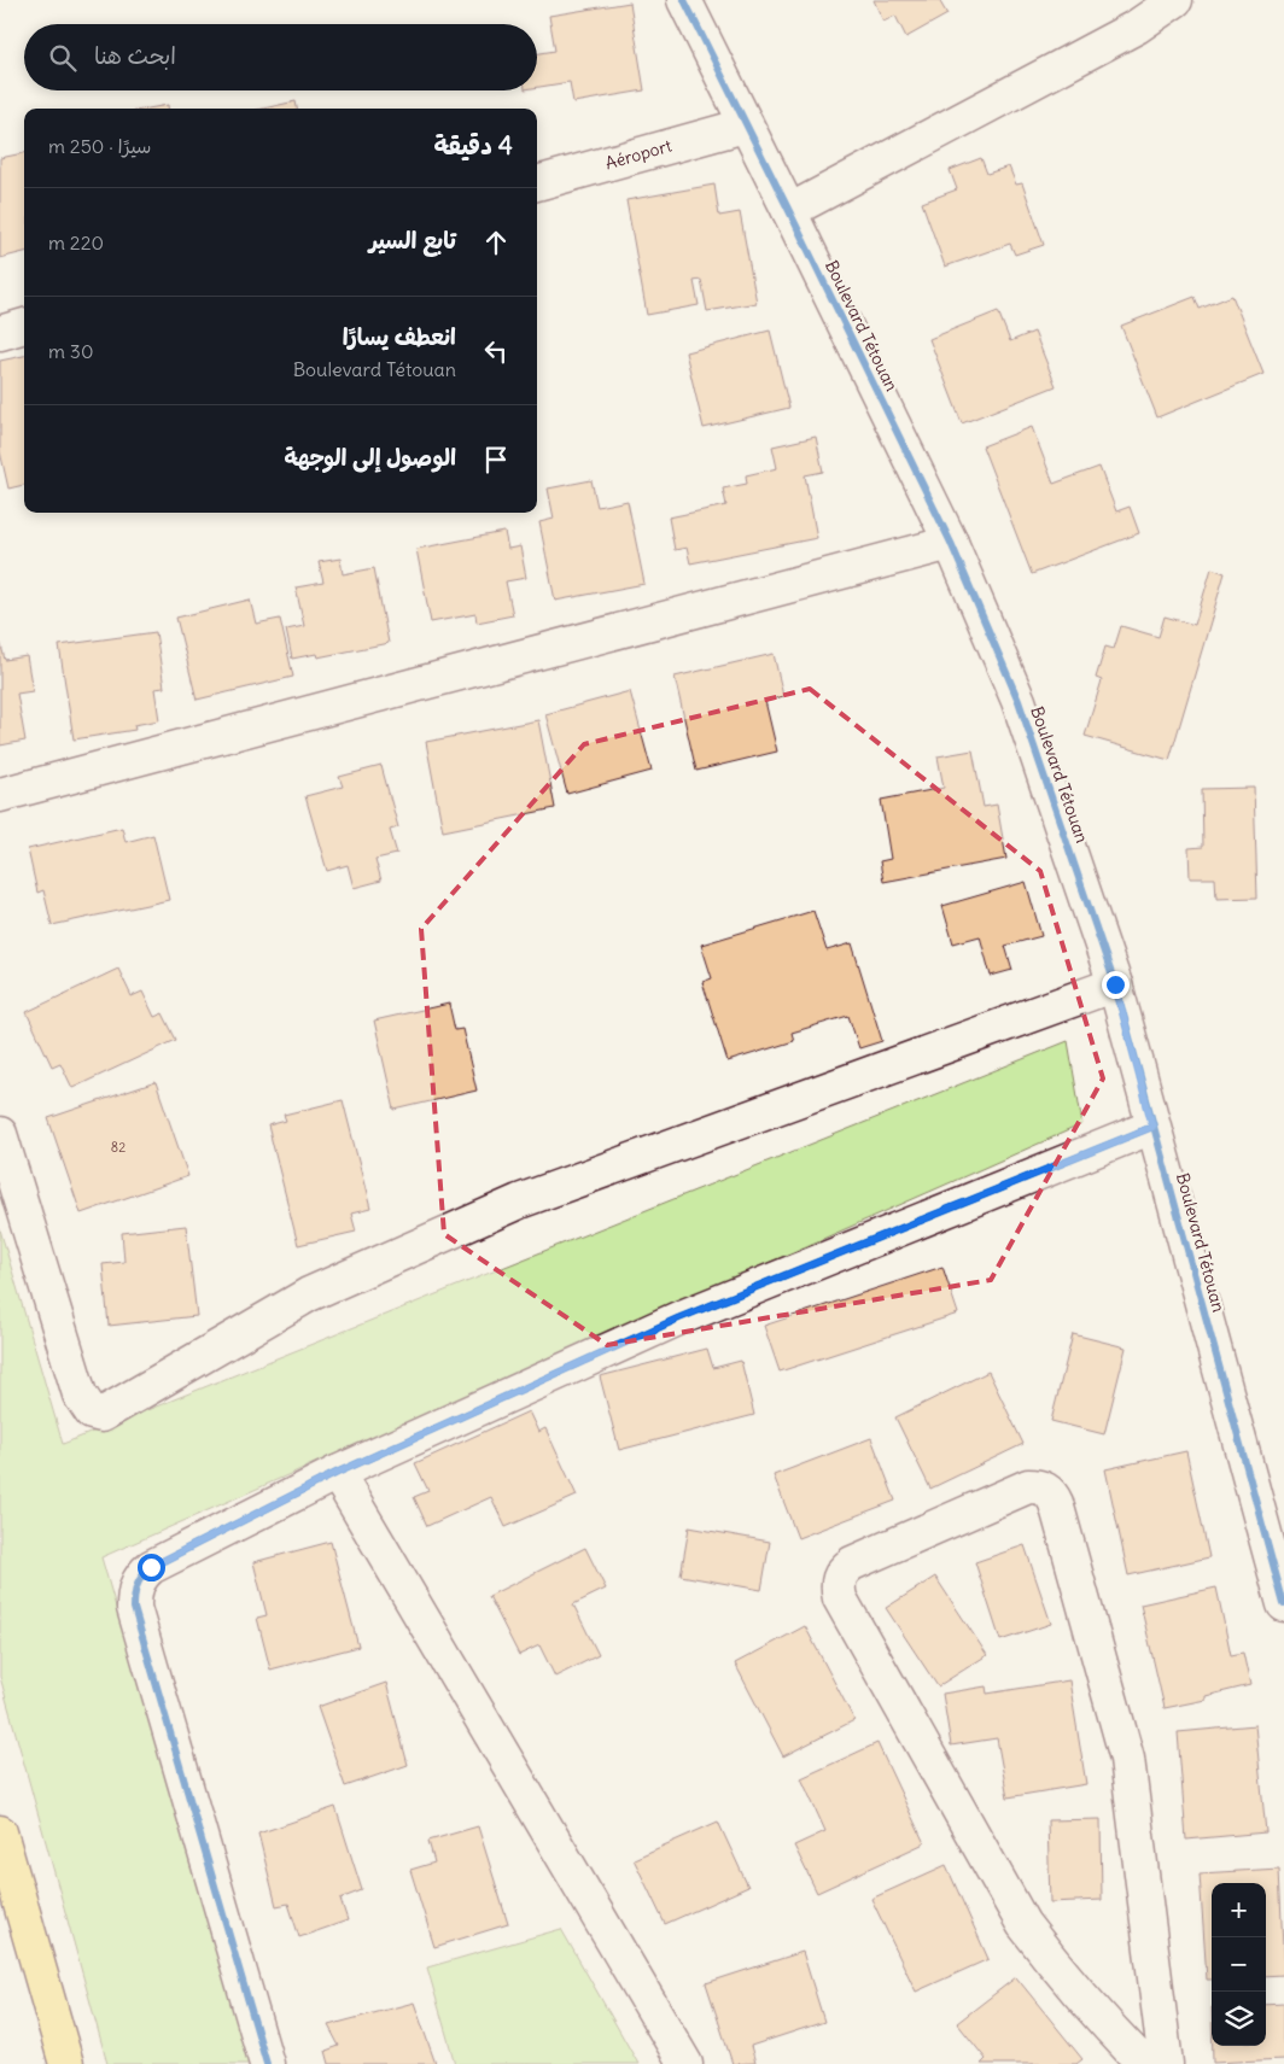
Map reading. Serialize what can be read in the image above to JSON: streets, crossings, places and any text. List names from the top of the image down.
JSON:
{
  "streets": {
    "street": ["Aéroport", "Boulevard Tétouan"]
  },
  "crossings": [
    ["Aéroport", "Boulevard Tétouan"]
  ],
  "house_numbers": ["82"],
  "page": {
    "search": "ابحث هنا",
    "heading": ["4 دقيقة", "سيرًا · 250 m"],
    "list": [
      ["تابع السير", "220 m"],
      ["انعطف يسارًا", "Boulevard Tétouan", "30 m"],
      "الوصول إلى الوجهة"
    ],
    "map_buttons": ["+", "−"]
  }
}
